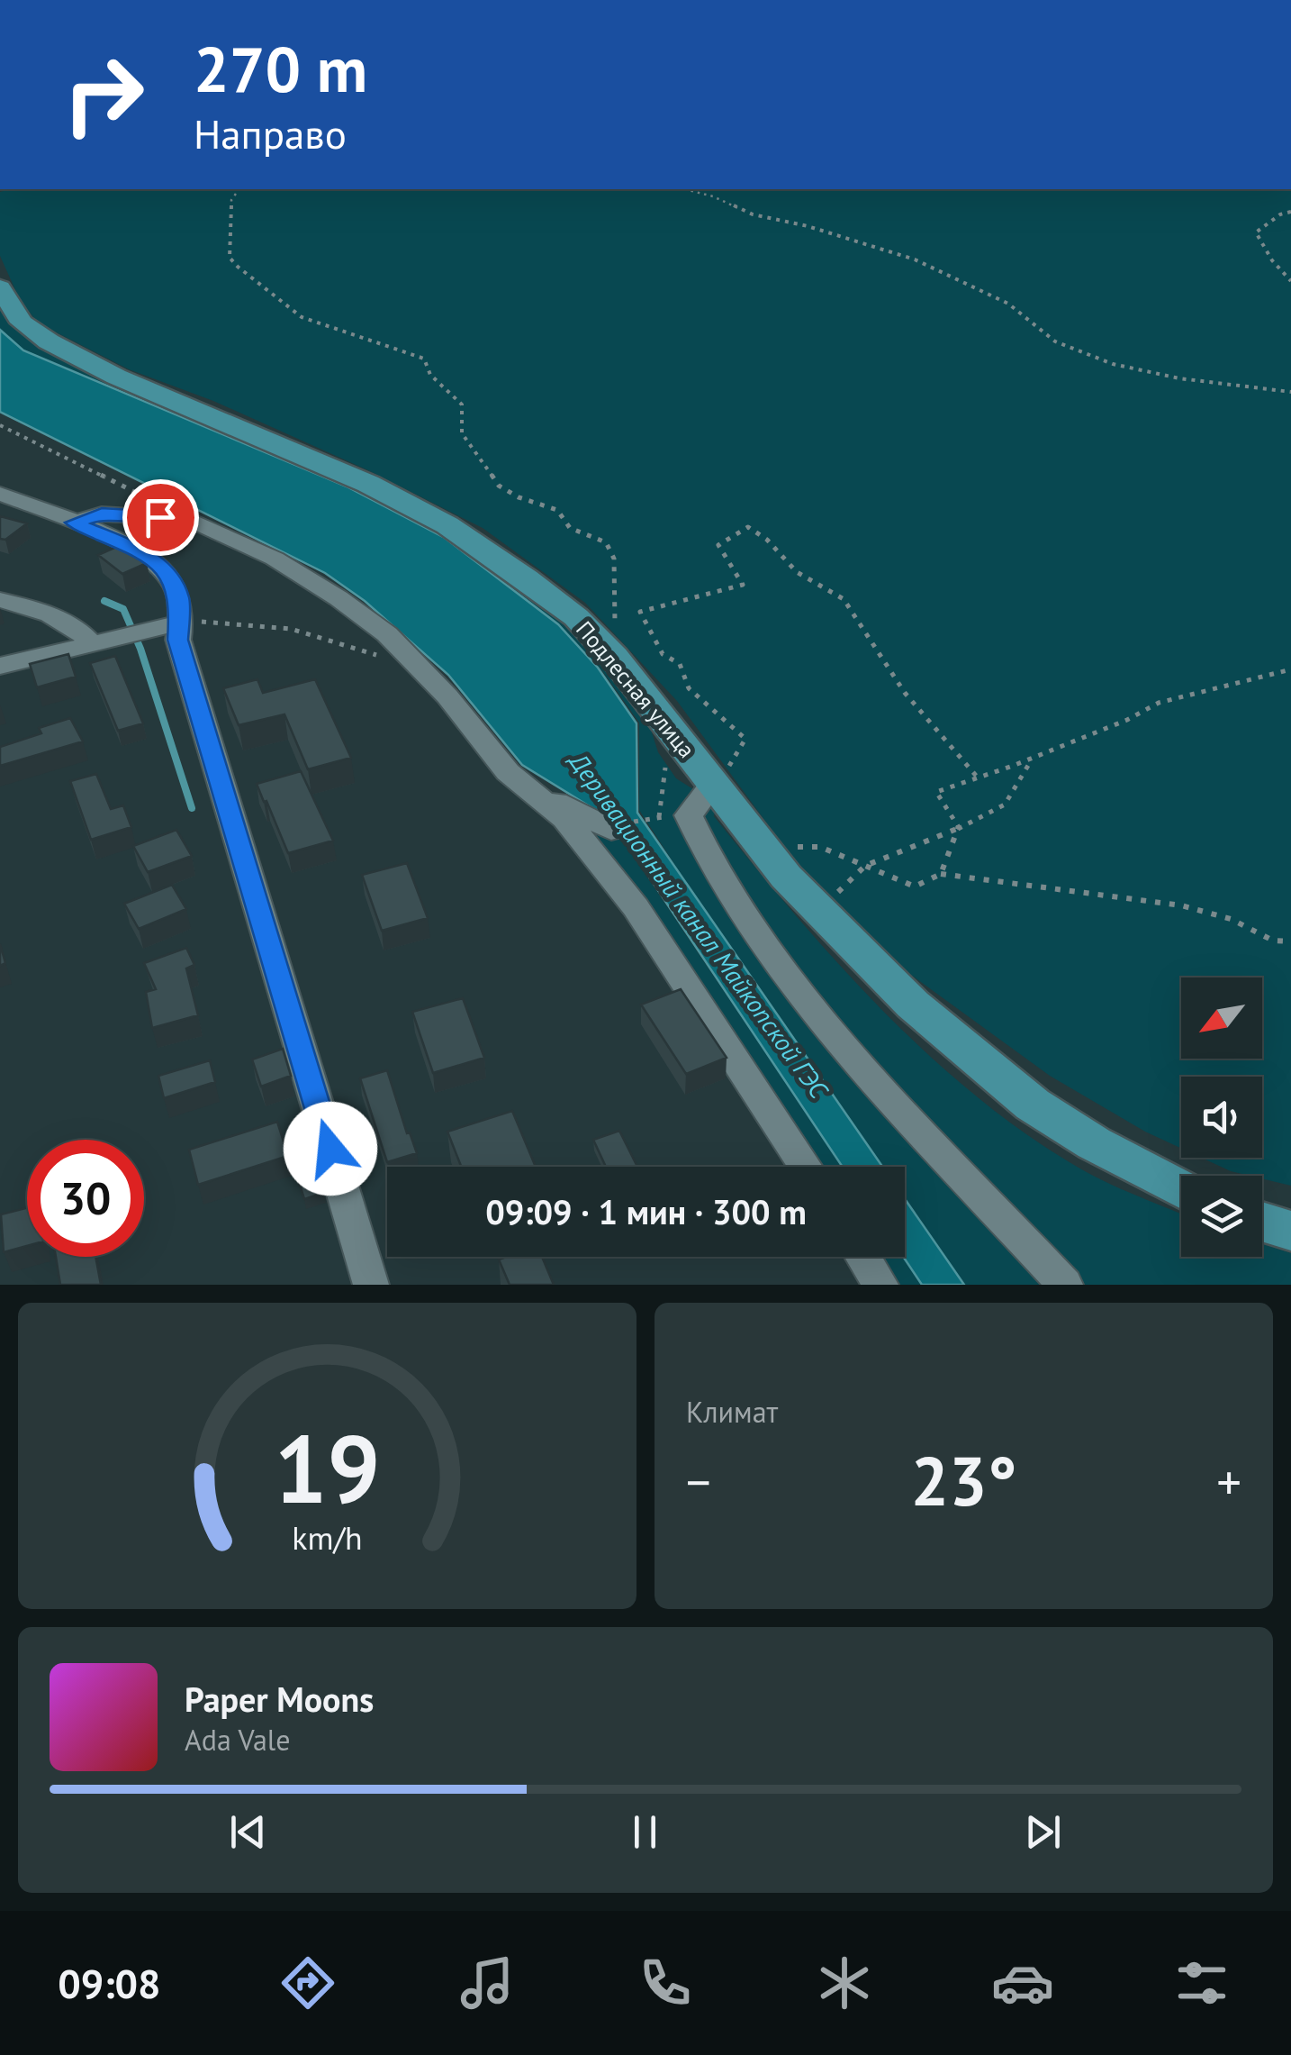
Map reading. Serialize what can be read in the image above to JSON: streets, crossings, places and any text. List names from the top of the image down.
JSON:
{
  "streets": {
    "main road": ["Подлесная улица"]
  },
  "water": ["Деривационный канал Майкопской ГЭС"],
  "north": "bottom left",
  "page": {
    "turn": ["270 m", "Направо"],
    "limit": "30",
    "trip": "09:09 · 1 мин · 300 m",
    "tile": "Климат",
    "heat": ["−", "23°", "+"],
    "song": ["Paper Moons", "Ada Vale"],
    "tabs": "09:08",
    "gauge": ["19", "km/h"]
  }
}
